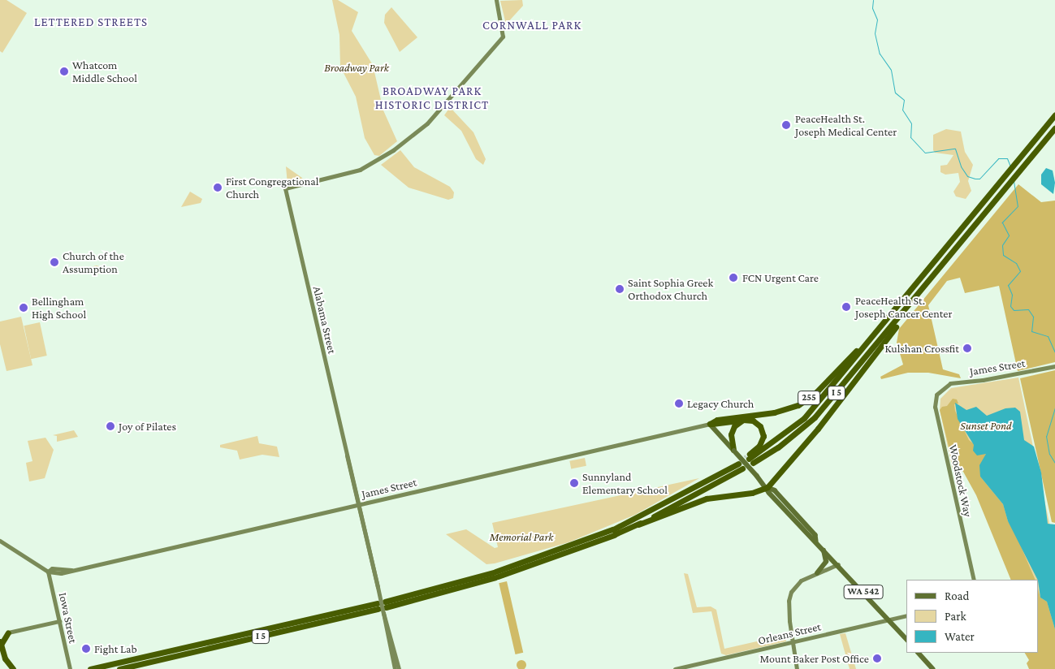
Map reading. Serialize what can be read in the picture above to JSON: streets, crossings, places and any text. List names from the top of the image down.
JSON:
{
  "streets": {
    "highway": ["I 5", "255"],
    "main road": [
      "Alabama Street",
      "James Street",
      "Woodstock Way",
      "WA 542",
      "Iowa Street",
      "Orleans Street"
    ]
  },
  "crossings": [
    ["Alabama Street", "James Street"],
    ["James Street", "255"],
    ["James Street", "Woodstock Way"],
    ["James Street", "Iowa Street"],
    ["I 5", "255"],
    ["WA 542", "Orleans Street"]
  ],
  "districts": ["LETTERED STREETS", "CORNWALL PARK", "BROADWAY PARK HISTORIC DISTRICT"],
  "parks": ["Broadway Park", "Sunset Pond", "Memorial Park"],
  "places": [
    "Whatcom Middle School",
    "PeaceHealth St. Joseph Medical Center",
    "First Congregational Church",
    "Church of the Assumption",
    "FCN Urgent Care",
    "Saint Sophia Greek Orthodox Church",
    "PeaceHealth St. Joseph Cancer Center",
    "Bellingham High School",
    "Kulshan Crossfit",
    "Legacy Church",
    "Joy of Pilates",
    "Sunnyland Elementary School",
    "Fight Lab",
    "Mount Baker Post Office"
  ],
  "legend": ["Road", "Park", "Water"]
}
